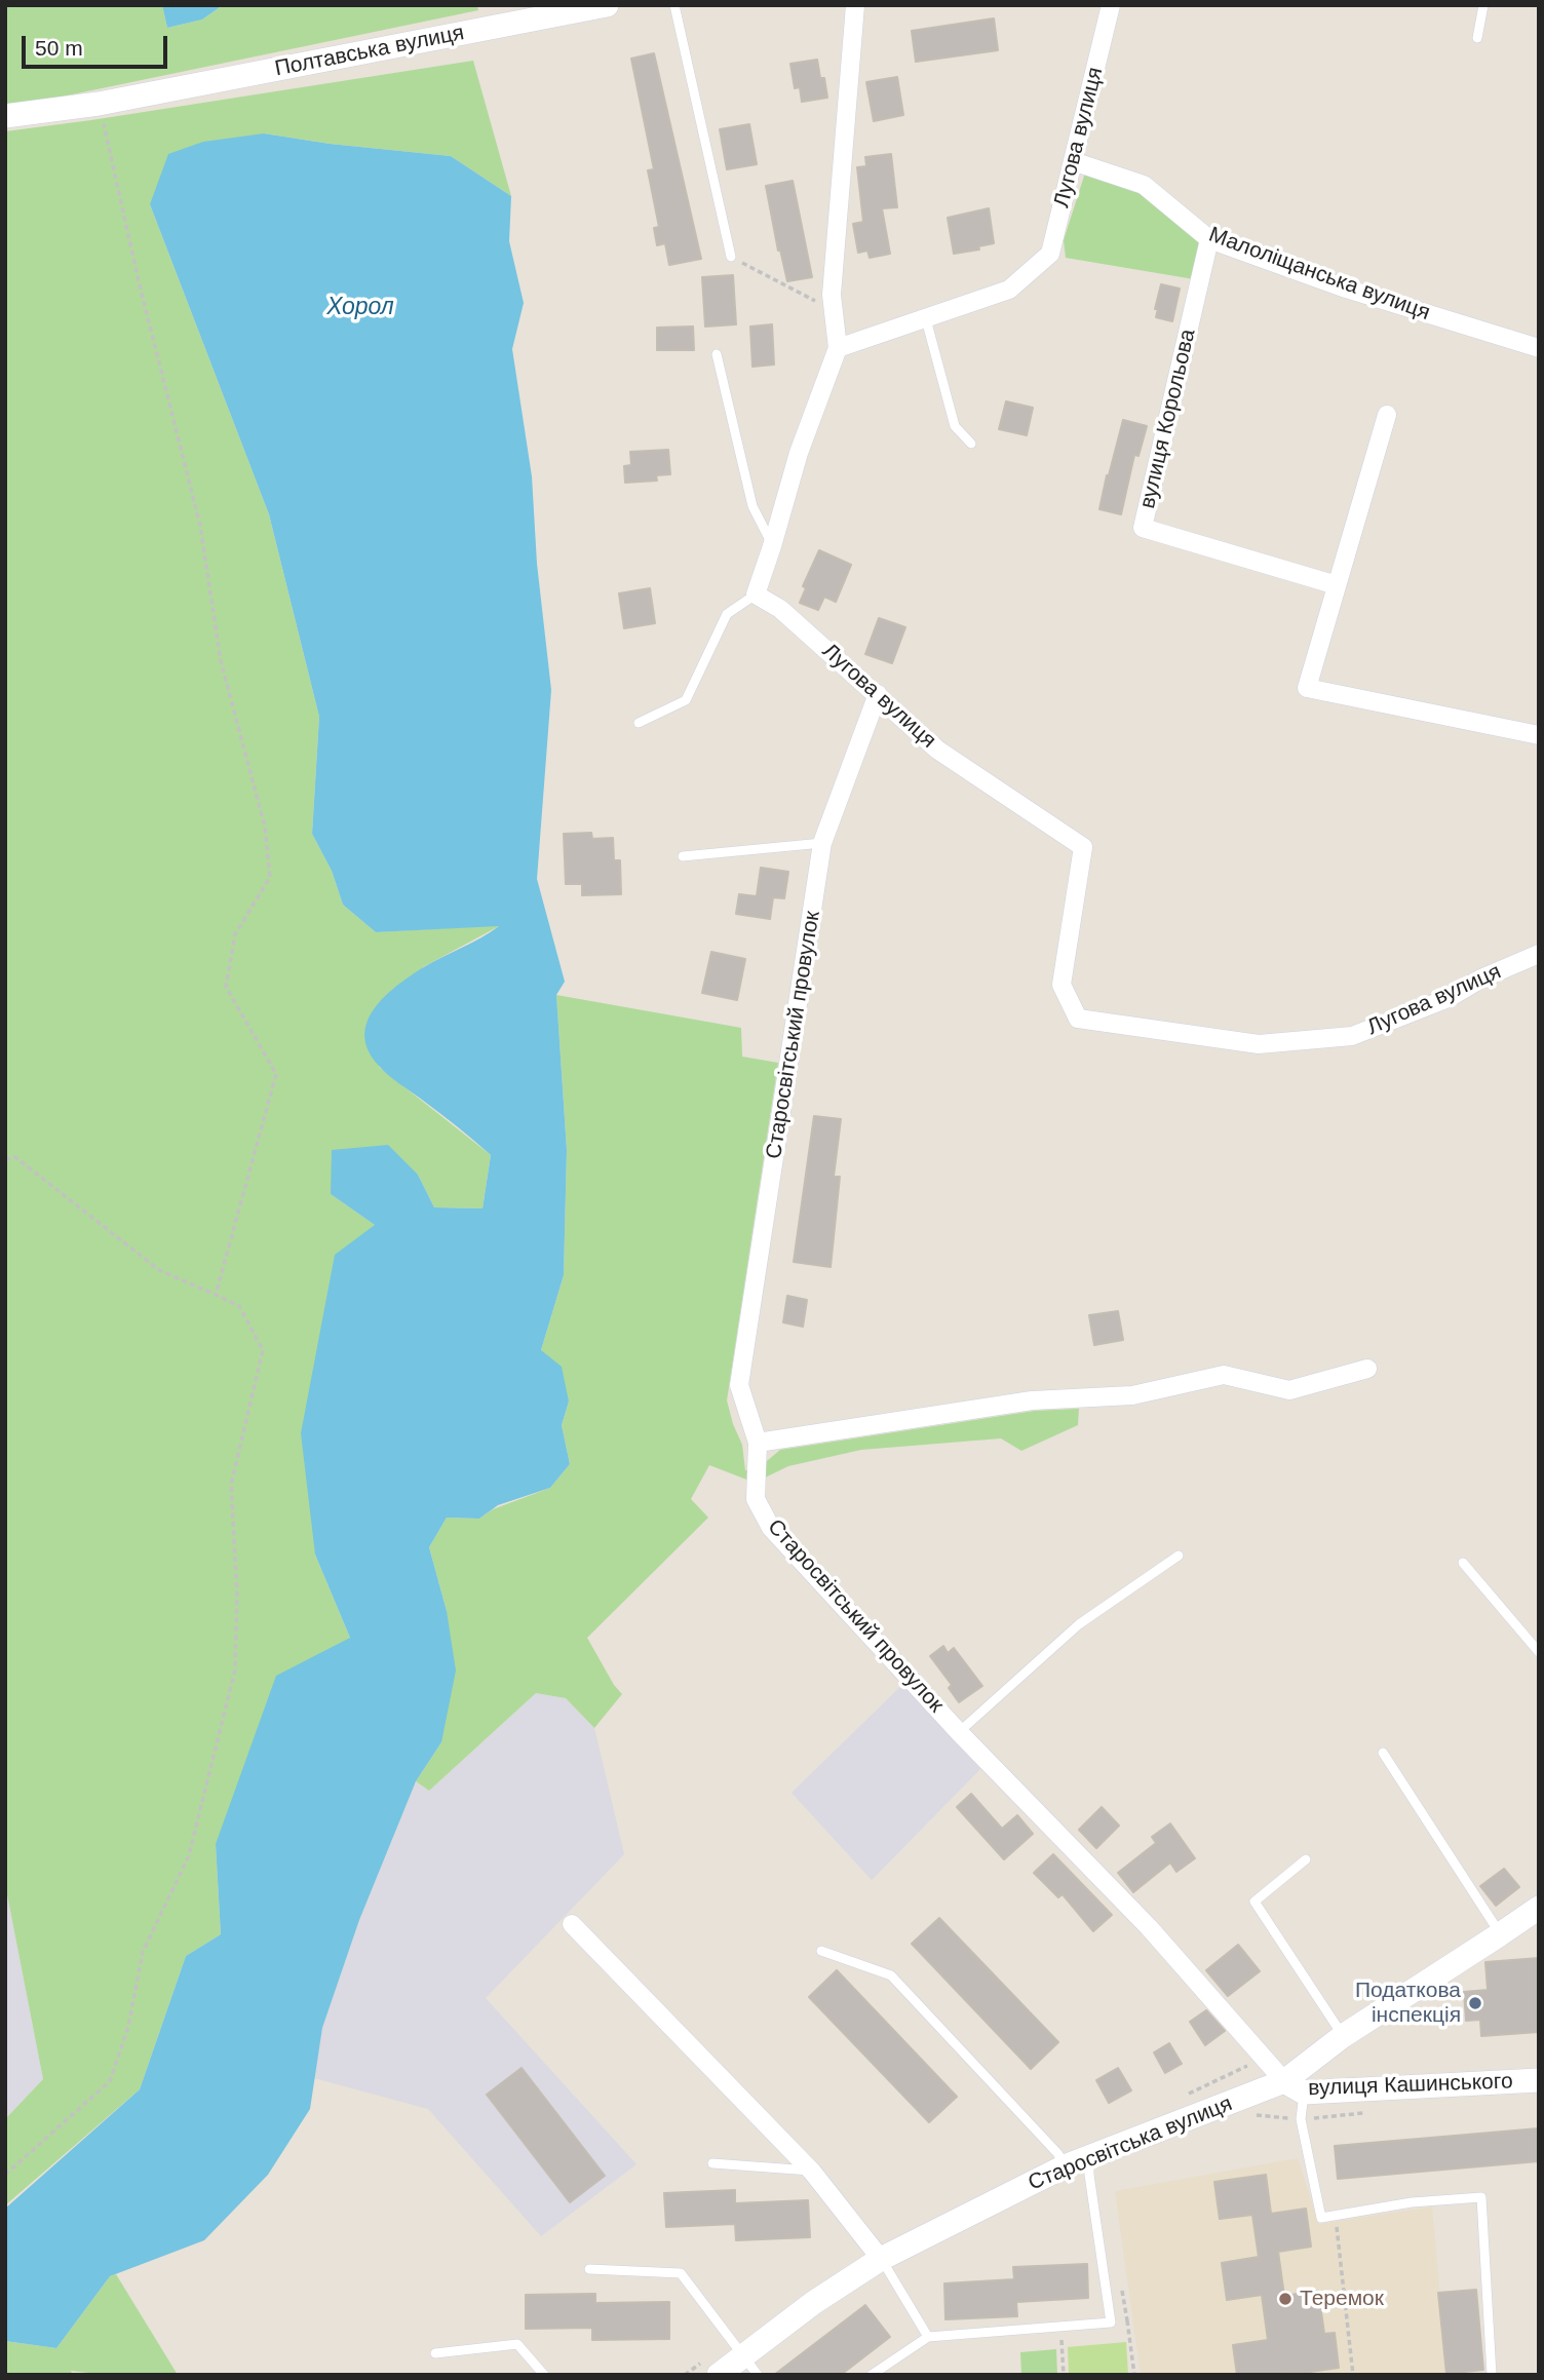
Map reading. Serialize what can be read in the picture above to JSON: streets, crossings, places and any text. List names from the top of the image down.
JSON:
{
  "streets": {
    "street": [
      "Полтавська вулиця",
      "Лугова вулиця",
      "Малоліщанська вулиця",
      "вулиця Корольова",
      "Старосвітський провулок",
      "вулиця Кашинського",
      "Старосвітська вулиця"
    ]
  },
  "crossings": [
    ["Лугова вулиця", "Малоліщанська вулиця"],
    ["Лугова вулиця", "Старосвітський провулок"],
    ["Малоліщанська вулиця", "вулиця Корольова"],
    ["Старосвітський провулок", "вулиця Кашинського"],
    ["Старосвітський провулок", "Старосвітська вулиця"],
    ["вулиця Кашинського", "Старосвітська вулиця"]
  ],
  "water": ["Хорол"],
  "places": ["Податкова інспекція", "Теремок"],
  "scale_bar": "50 m"
}
